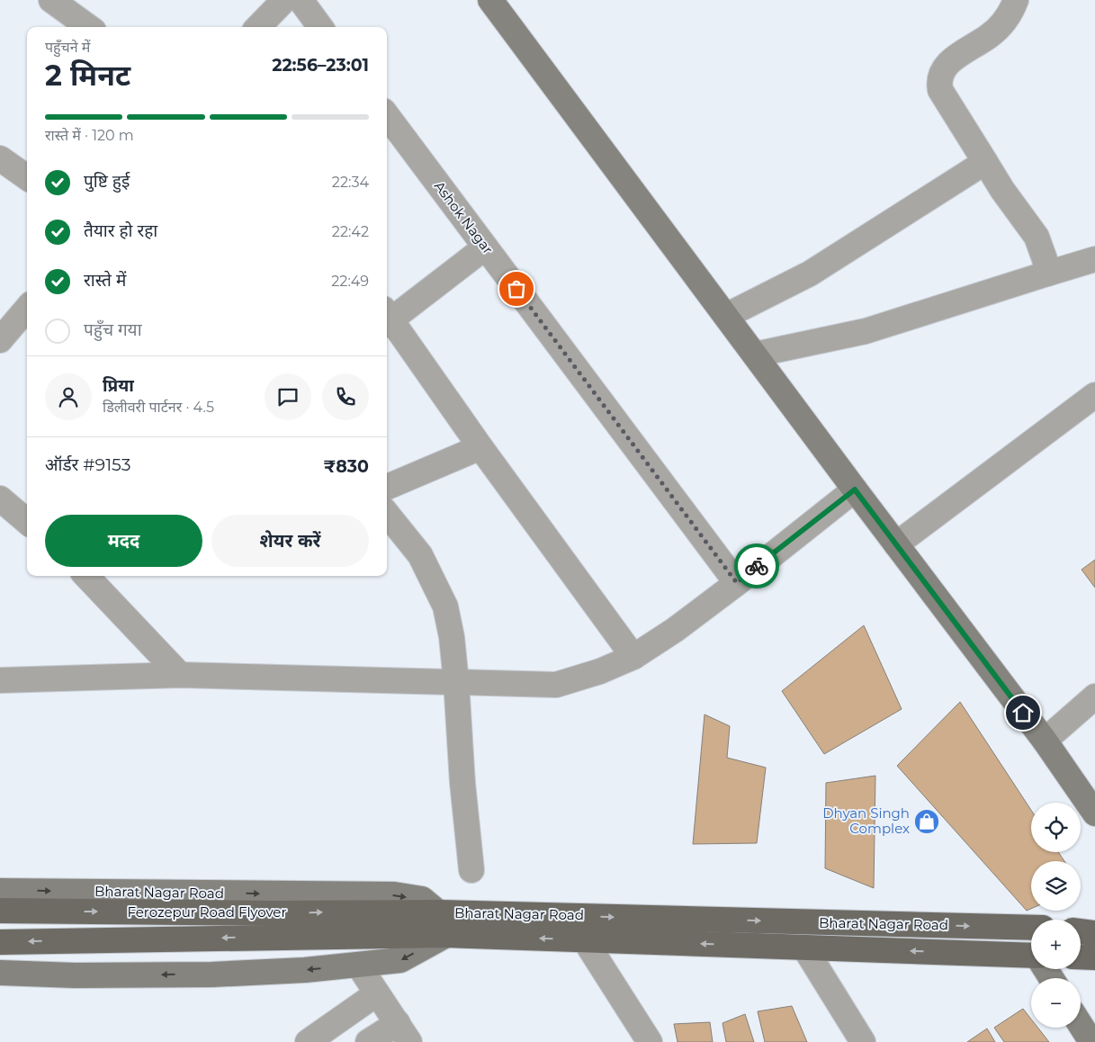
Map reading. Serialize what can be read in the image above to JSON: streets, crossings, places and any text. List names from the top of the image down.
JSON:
{
  "streets": {
    "main road": ["Bharat Nagar Road", "Ferozepur Road Flyover"],
    "street": ["Ashok Nagar"]
  },
  "crossings": [
    ["Bharat Nagar Road", "Ferozepur Road Flyover"]
  ],
  "places": {
    "shop": ["Dhyan Singh Complex"]
  },
  "page": {
    "heading": ["2 मिनट", "पहुँचने में", "22:56–23:01"],
    "panel": [
      "प्रिया",
      "डिलीवरी पार्टनर · 4.5",
      "ऑर्डर #9153",
      "₹830"
    ],
    "bar": "रास्ते में · 120 m",
    "list": [
      ["पुष्टि हुई", "22:34"],
      ["तैयार हो रहा", "22:42"],
      ["रास्ते में", "22:49"],
      "पहुँच गया"
    ],
    "buttons": ["मदद", "शेयर करें"],
    "map_buttons": ["+", "−"]
  }
}
